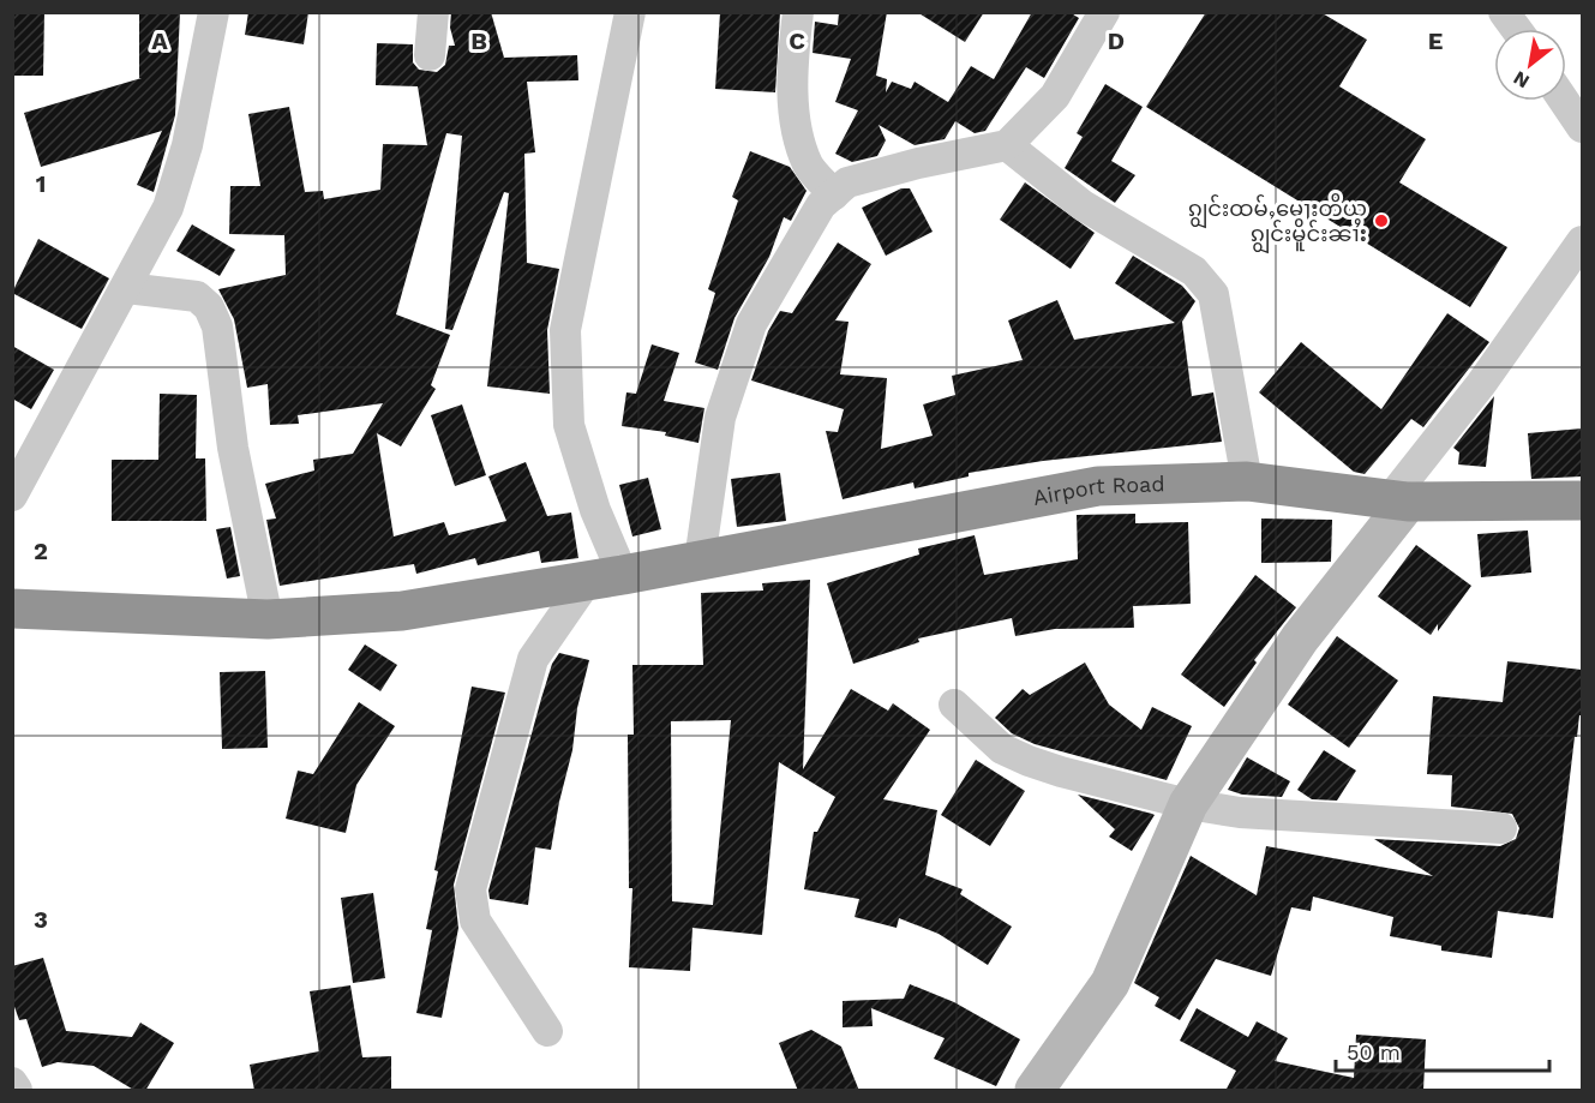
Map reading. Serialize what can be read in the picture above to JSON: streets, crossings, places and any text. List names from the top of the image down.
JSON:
{
  "streets": {
    "highway": ["Airport Road"]
  },
  "places": ["ၵျွင်းထမ်ႇမေႃးတိယ ၵျွင်းမိူင်းၼၢႆး"],
  "scale_bar": "50 m",
  "north": "bottom left",
  "grid": {
    "columns": [
      "A",
      "B",
      "C",
      "D",
      "E"
    ],
    "rows": ["1", "2", "3"]
  }
}
